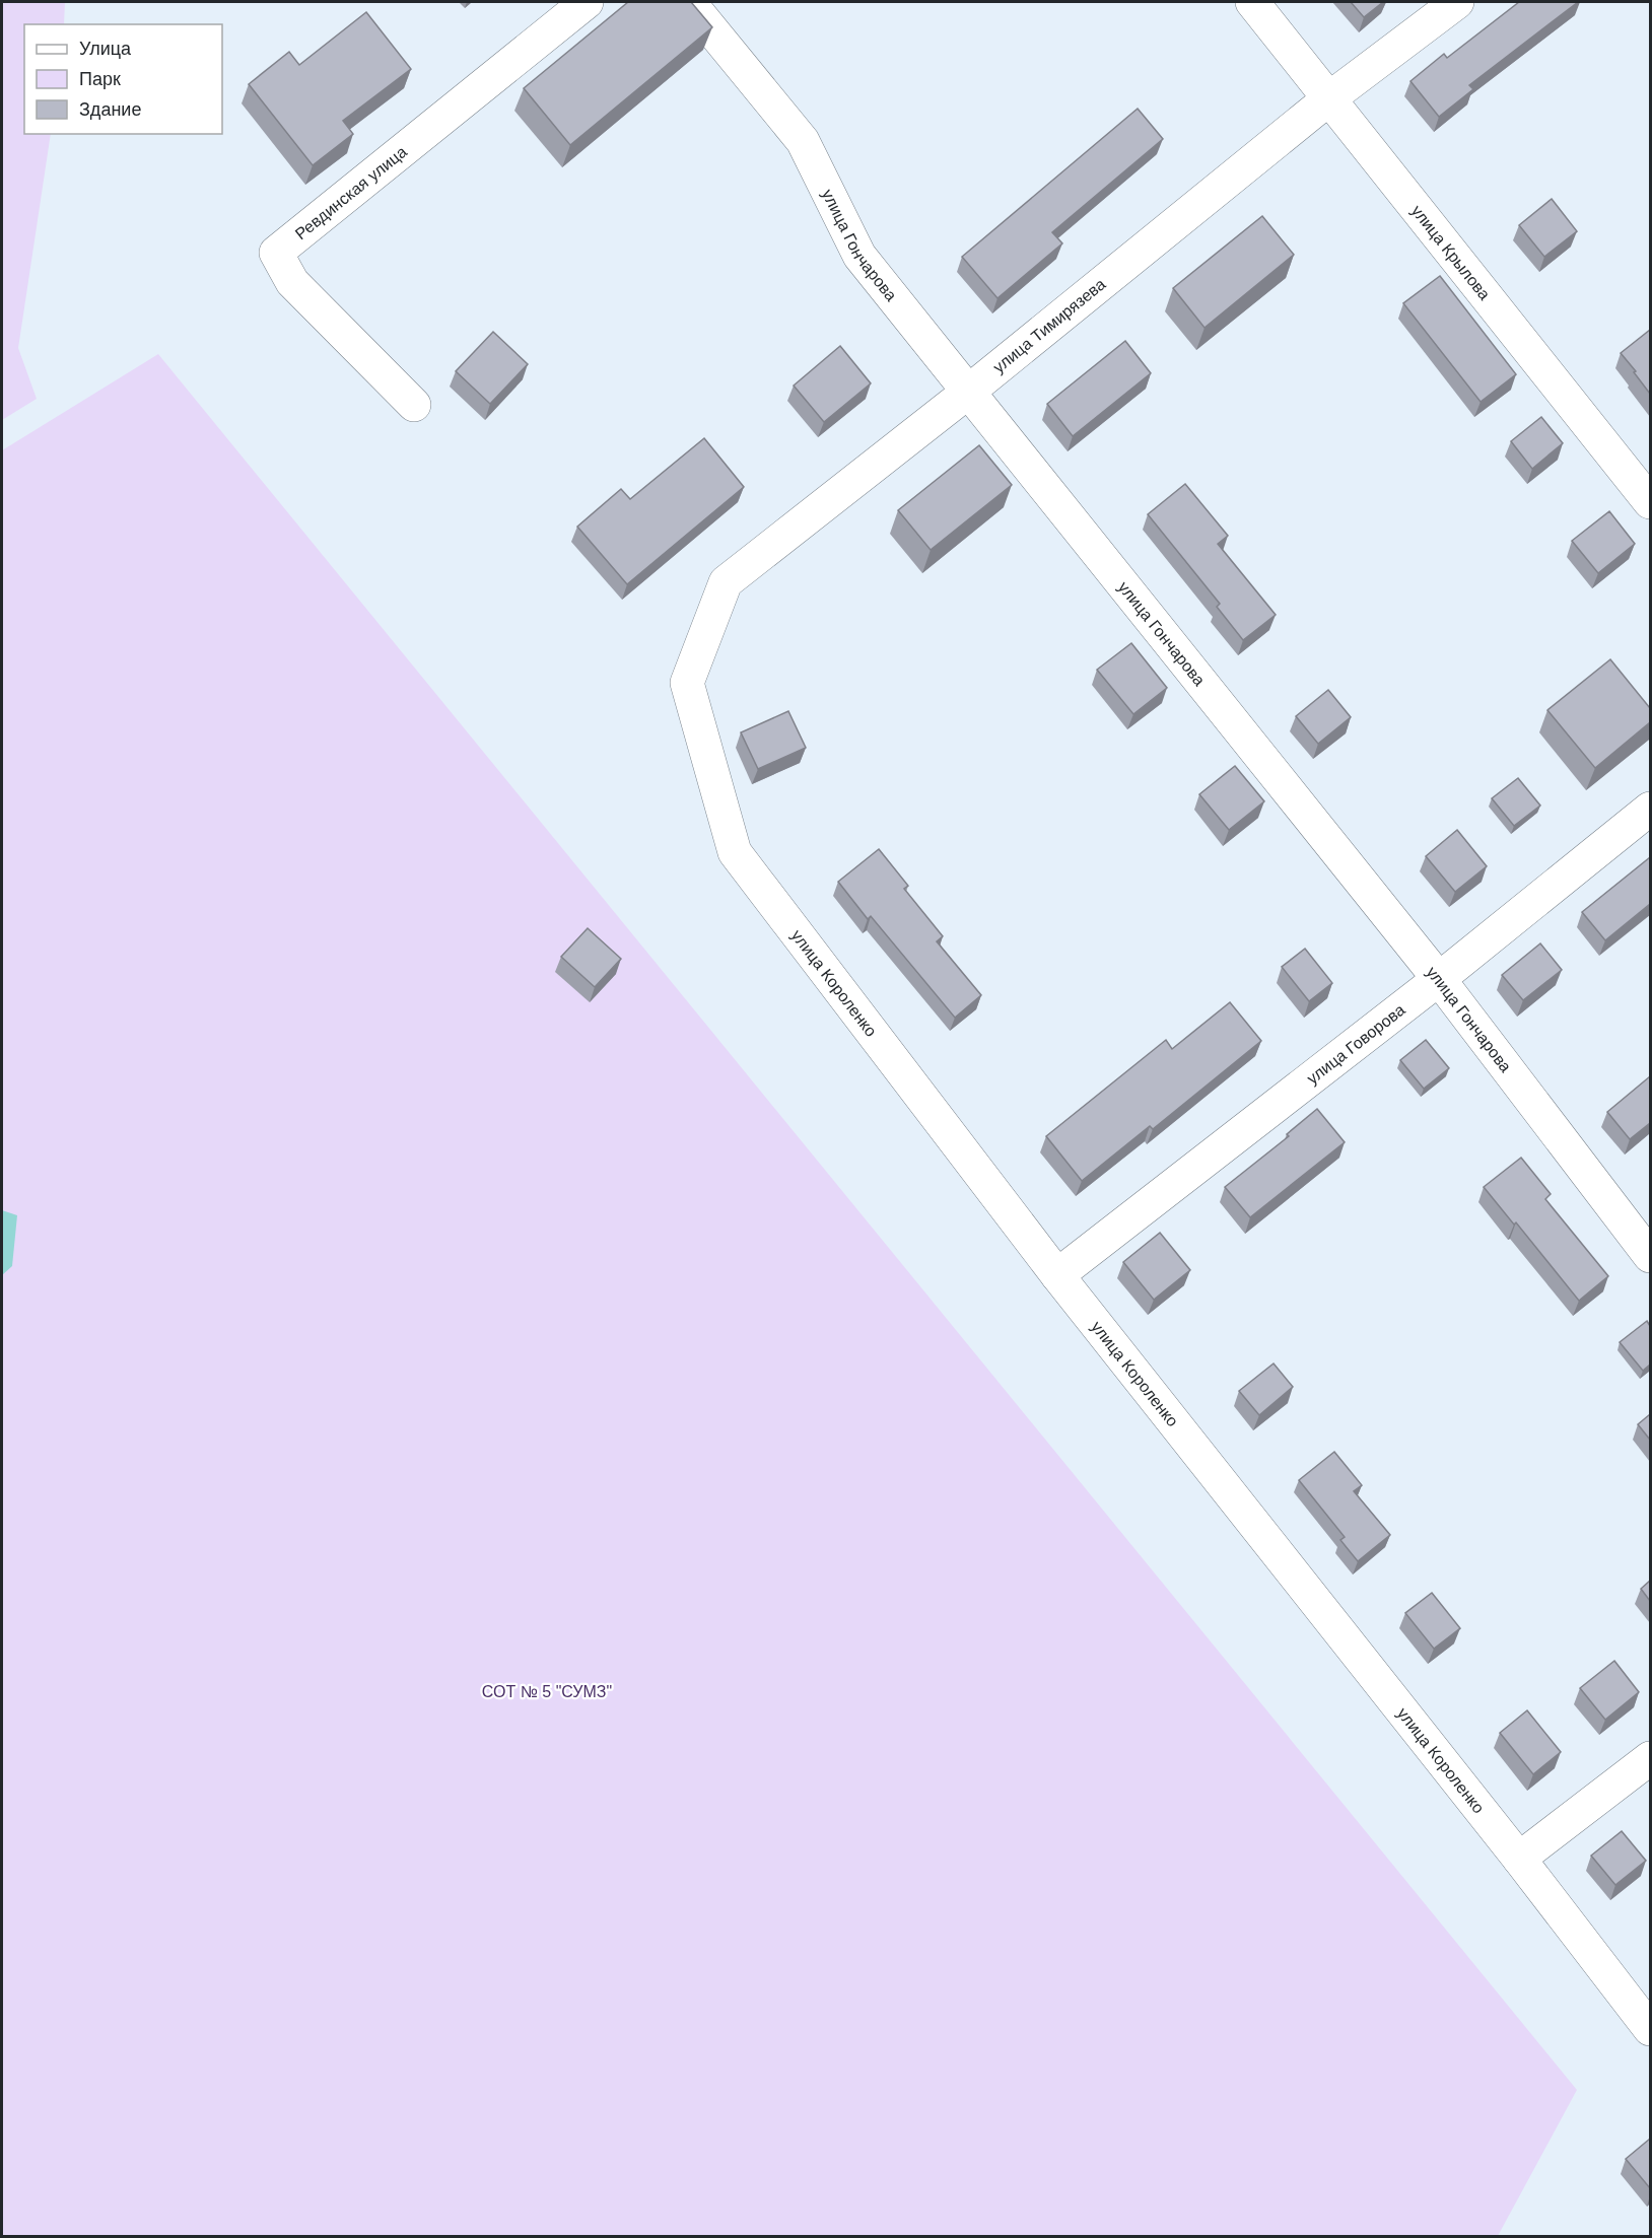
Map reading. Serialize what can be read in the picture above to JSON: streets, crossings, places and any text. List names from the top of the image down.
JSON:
{
  "streets": {
    "street": [
      "Ревдинская улица",
      "улица Гончарова",
      "улица Крылова",
      "улица Тимирязева",
      "улица Короленко",
      "улица Говорова"
    ]
  },
  "crossings": [
    ["улица Гончарова", "улица Тимирязева"],
    ["улица Гончарова", "улица Говорова"],
    ["улица Крылова", "улица Тимирязева"],
    ["улица Тимирязева", "улица Короленко"],
    ["улица Короленко", "улица Говорова"]
  ],
  "parks": ["СОТ № 5 \"СУМЗ\""],
  "legend": ["Улица", "Парк", "Здание"]
}
